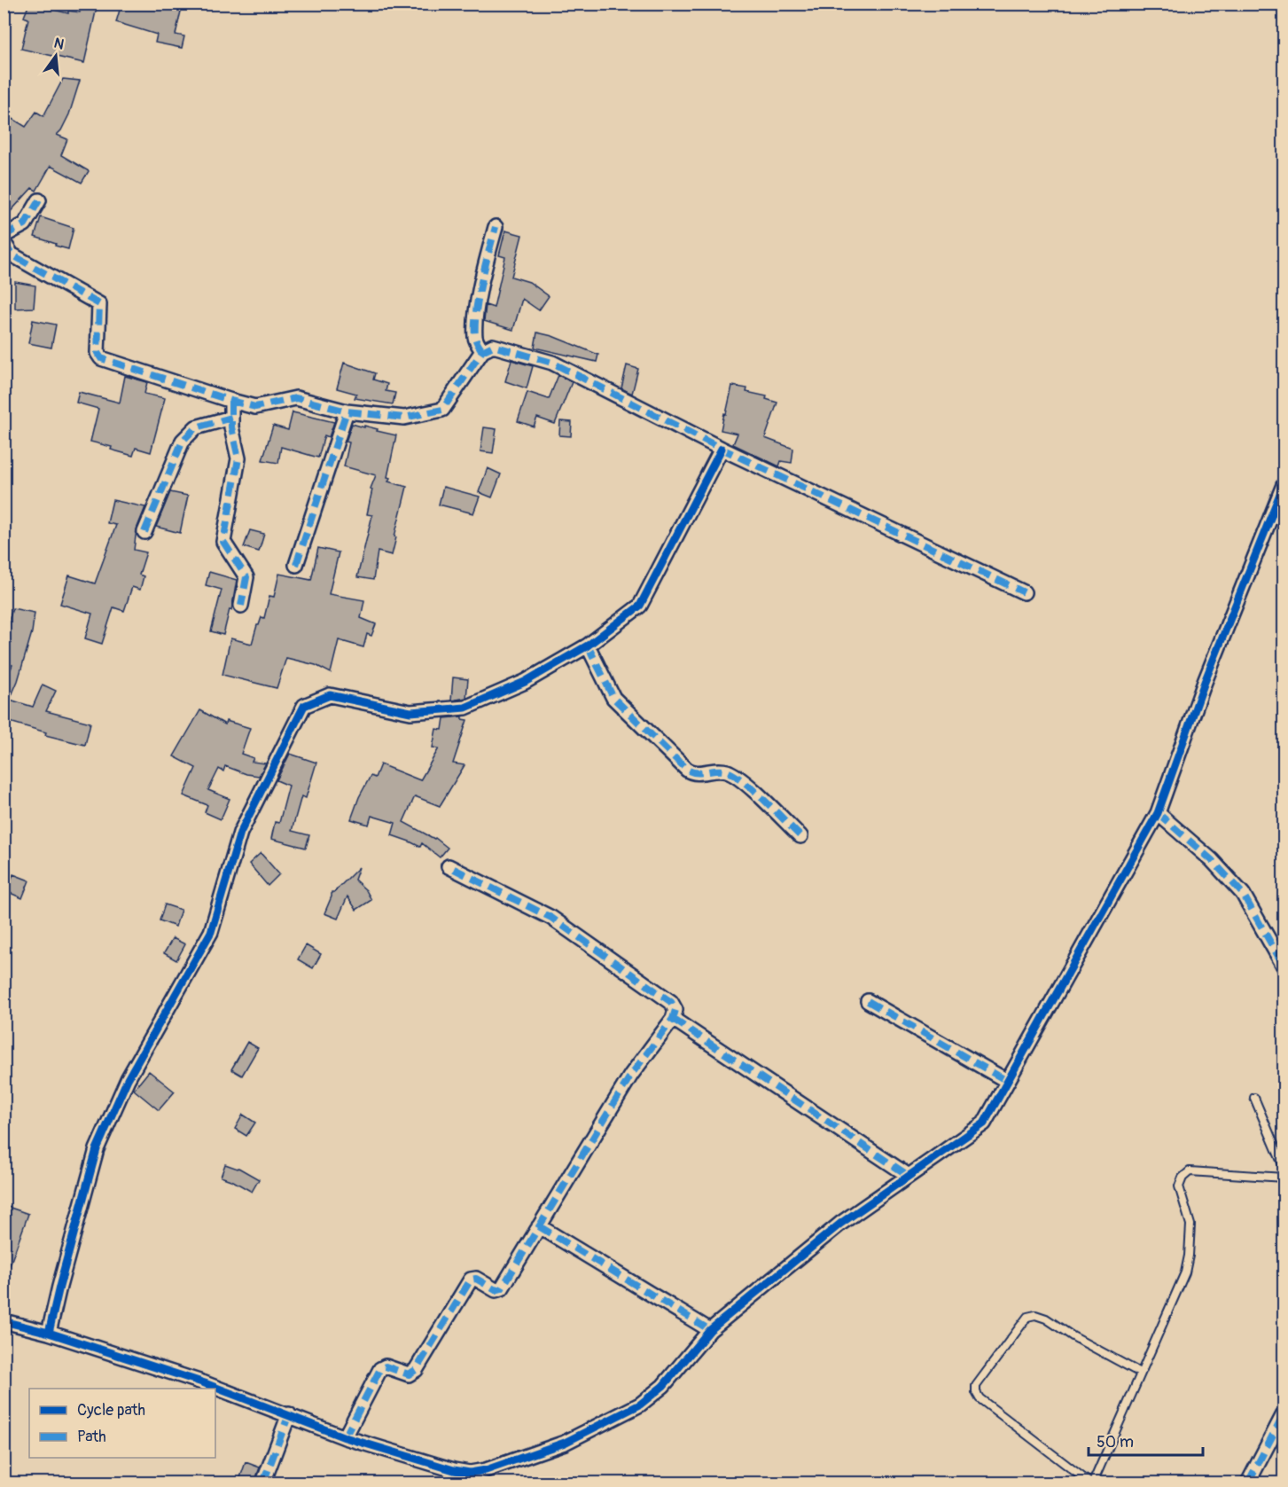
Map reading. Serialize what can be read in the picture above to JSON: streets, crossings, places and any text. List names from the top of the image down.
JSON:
{
  "legend": ["Cycle path", "Path"],
  "scale_bar": "50 m",
  "north": "top"
}
